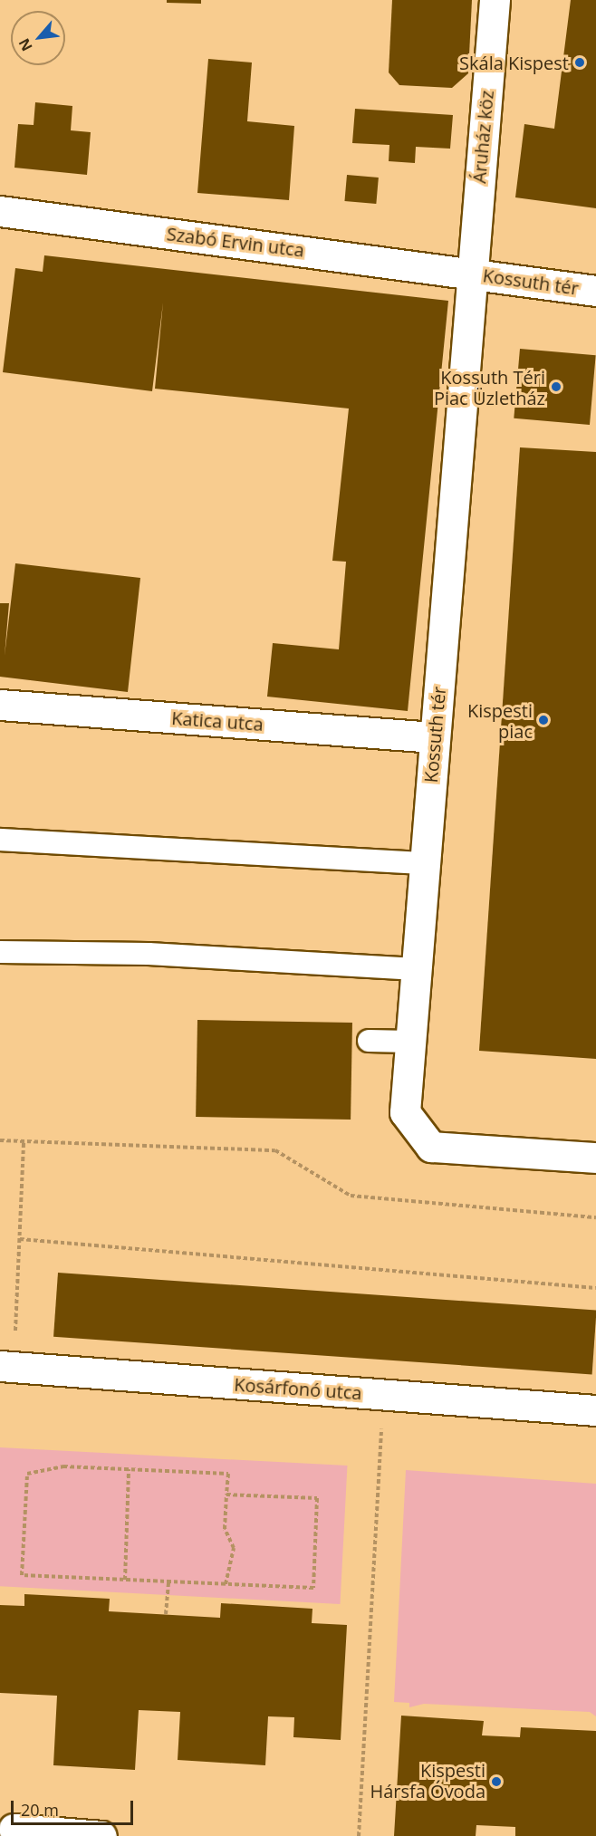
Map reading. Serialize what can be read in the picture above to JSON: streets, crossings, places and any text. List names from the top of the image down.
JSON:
{
  "streets": {
    "street": [
      "Áruház köz",
      "Szabó Ervin utca",
      "Kossuth tér",
      "Katica utca",
      "Kosárfonó utca"
    ]
  },
  "crossings": [
    ["Áruház köz", "Szabó Ervin utca"],
    ["Áruház köz", "Kossuth tér"],
    ["Szabó Ervin utca", "Kossuth tér"],
    ["Kossuth tér", "Katica utca"]
  ],
  "places": [
    "Skála Kispest",
    "Kossuth Téri Piac Üzletház",
    "Kispesti piac",
    "Kispesti Hársfa Óvoda"
  ],
  "scale_bar": "20 m",
  "north": "bottom left"
}
